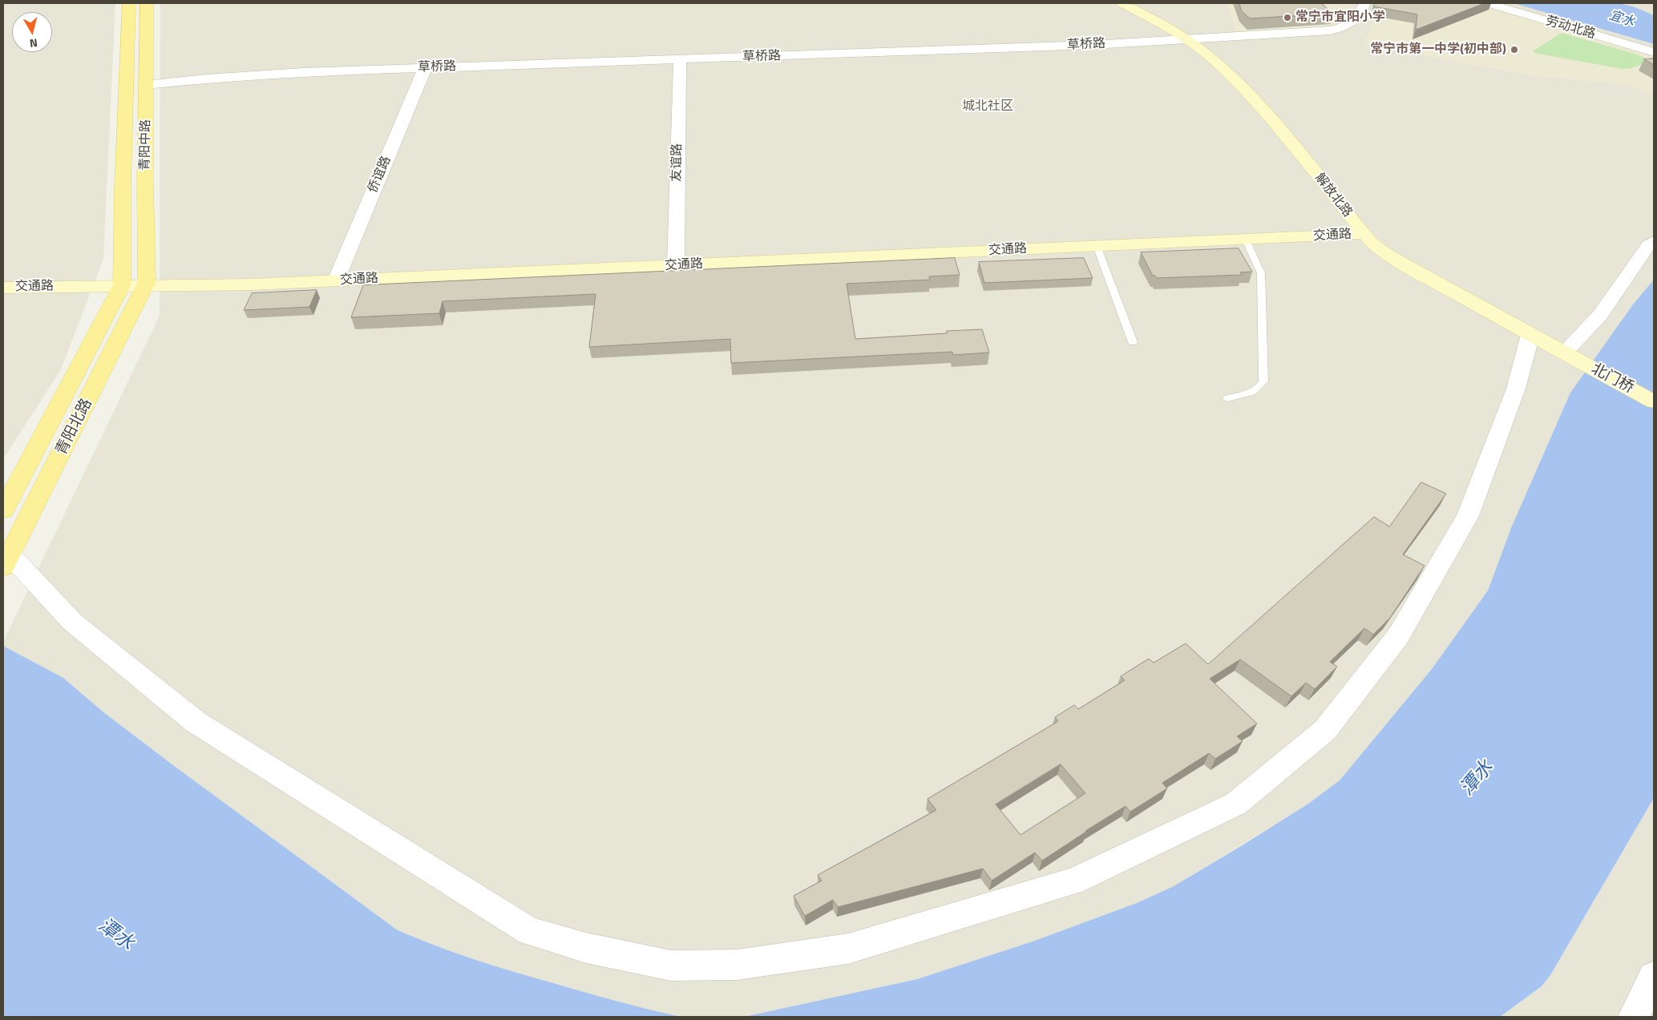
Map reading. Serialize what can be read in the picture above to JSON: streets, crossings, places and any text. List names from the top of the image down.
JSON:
{
  "streets": {
    "main road": ["青阳中路", "青阳北路"],
    "street": [
      "劳动北路",
      "草桥路",
      "友谊路",
      "侨谊路",
      "解放北路",
      "交通路",
      "北门桥"
    ]
  },
  "crossings": [
    ["草桥路", "青阳中路"],
    ["草桥路", "友谊路"],
    ["草桥路", "侨谊路"],
    ["草桥路", "解放北路"],
    ["青阳中路", "交通路"],
    ["青阳中路", "青阳北路"],
    ["友谊路", "交通路"],
    ["侨谊路", "交通路"],
    ["解放北路", "交通路"],
    ["解放北路", "北门桥"],
    ["交通路", "青阳北路"]
  ],
  "districts": ["城北社区"],
  "water": ["宜水", "潭水"],
  "places": ["常宁市宜阳小学", "常宁市第一中学(初中部)"],
  "north": "bottom"
}
